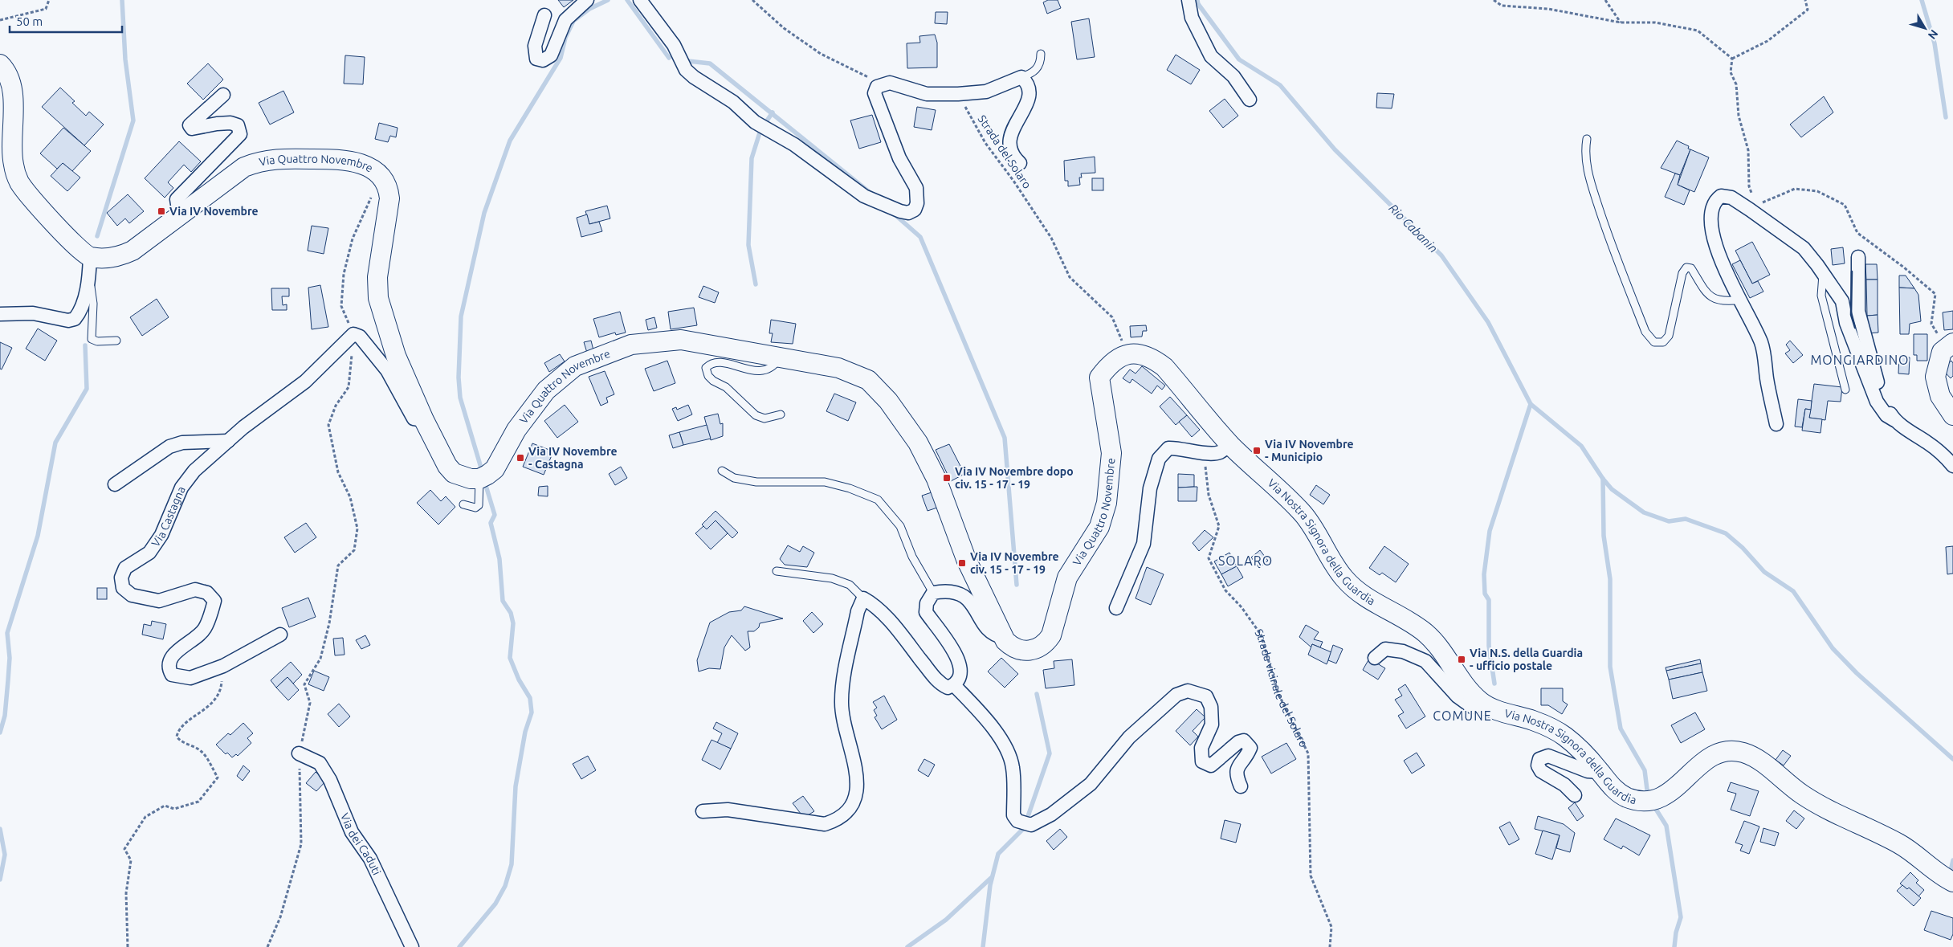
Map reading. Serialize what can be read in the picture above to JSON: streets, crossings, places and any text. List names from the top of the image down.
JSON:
{
  "streets": {
    "main road": ["Via Quattro Novembre", "Via Nostra Signora della Guardia"],
    "street": ["Via Castagna", "Via dei Caduti"],
    "path": ["Strada del Solaro", "Strada vicinale del Solaro"]
  },
  "crossings": [
    ["Strada del Solaro", "Via Quattro Novembre"],
    ["Strada del Solaro", "Via Nostra Signora della Guardia"],
    ["Via Quattro Novembre", "Via Nostra Signora della Guardia"]
  ],
  "districts": ["MONGIARDINO", "SOLARO", "COMUNE"],
  "water": ["Rio Cabanin"],
  "places": {
    "transit": [
      "Via IV Novembre",
      "Via IV Novembre - Municipio",
      "Via IV Novembre - Castagna",
      "Via IV Novembre dopo civ. 15 - 17 - 19",
      "Via IV Novembre civ. 15 - 17 - 19",
      "Via N.S. della Guardia - ufficio postale"
    ]
  },
  "scale_bar": "50 m",
  "north": "bottom right"
}
